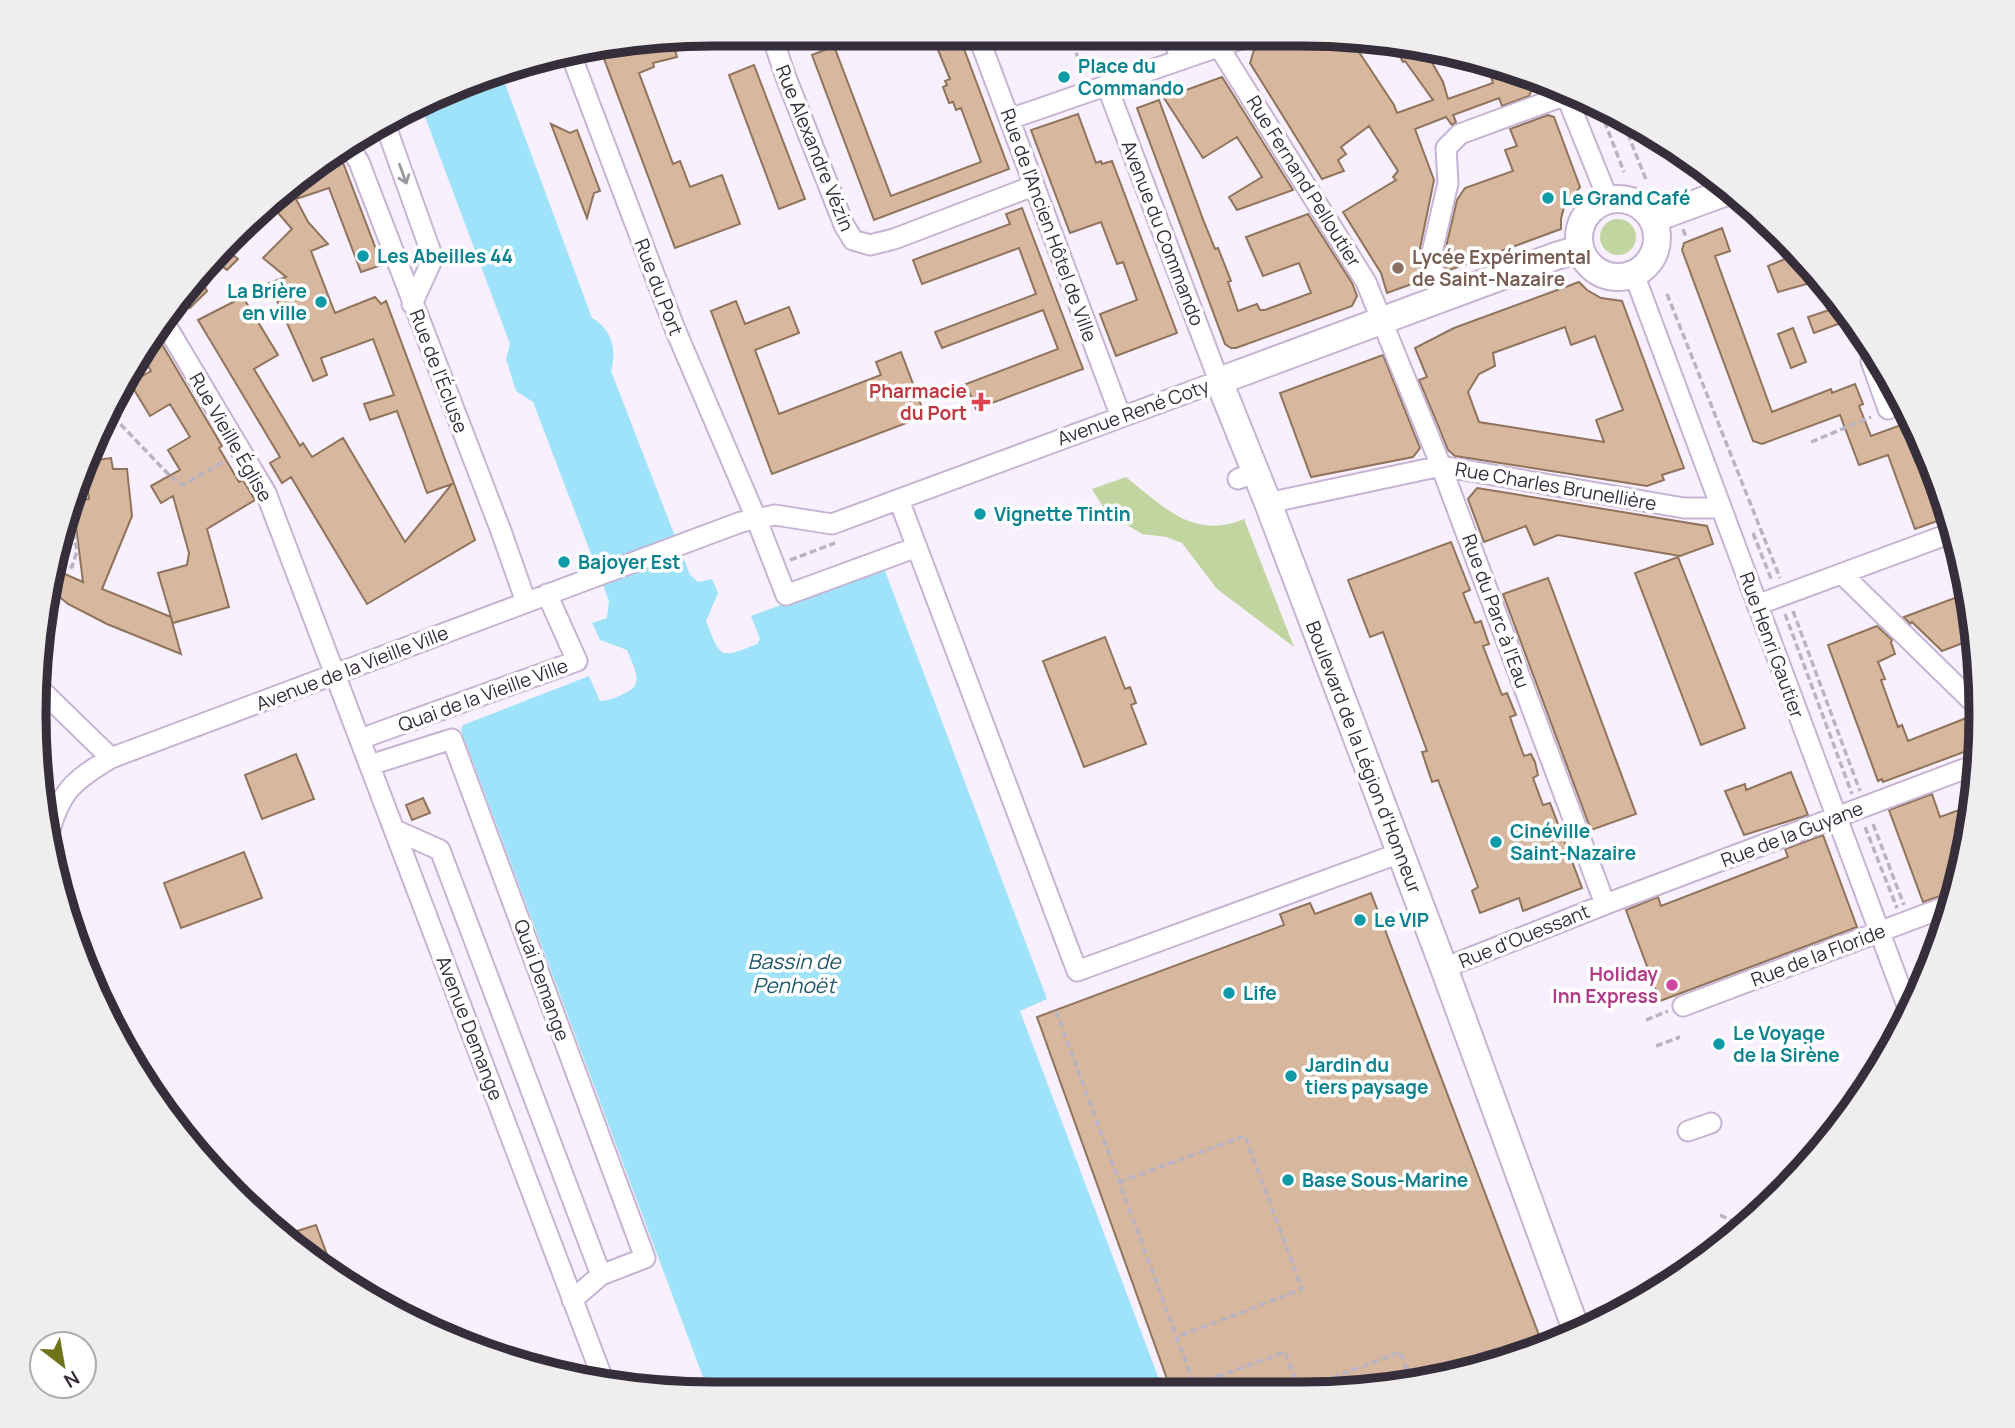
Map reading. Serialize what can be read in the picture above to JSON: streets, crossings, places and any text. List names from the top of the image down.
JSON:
{
  "streets": {
    "main road": ["Avenue René Coty", "Boulevard de la Légion d'Honneur"],
    "street": [
      "Rue Alexandre Vézin",
      "Rue Fernand Pelloutier",
      "Rue de l'Ancien Hôtel de Ville",
      "Avenue du Commando",
      "Rue du Port",
      "Rue de l'Écluse",
      "Rue Vieille Église",
      "Rue Charles Brunellière",
      "Rue du Parc à l'Eau",
      "Rue Henri Gautier",
      "Avenue de la Vieille Ville",
      "Quai de la Vieille Ville",
      "Rue de la Guyane",
      "Rue d'Ouessant",
      "Rue de la Floride",
      "Quai Demange",
      "Avenue Demange"
    ]
  },
  "crossings": [
    ["Rue Alexandre Vézin", "Rue de l'Ancien Hôtel de Ville"],
    ["Rue Fernand Pelloutier", "Avenue René Coty"],
    ["Rue Fernand Pelloutier", "Rue du Parc à l'Eau"],
    ["Rue de l'Ancien Hôtel de Ville", "Avenue René Coty"],
    ["Avenue du Commando", "Avenue René Coty"],
    ["Avenue du Commando", "Boulevard de la Légion d'Honneur"],
    ["Rue du Port", "Avenue René Coty"],
    ["Rue de l'Écluse", "Avenue de la Vieille Ville"],
    ["Avenue René Coty", "Rue du Parc à l'Eau"],
    ["Avenue René Coty", "Rue Henri Gautier"],
    ["Avenue René Coty", "Avenue de la Vieille Ville"],
    ["Avenue René Coty", "Boulevard de la Légion d'Honneur"],
    ["Rue Vieille Église", "Avenue de la Vieille Ville"],
    ["Rue Vieille Église", "Avenue Demange"],
    ["Rue Charles Brunellière", "Rue du Parc à l'Eau"],
    ["Rue Charles Brunellière", "Rue Henri Gautier"],
    ["Rue Charles Brunellière", "Boulevard de la Légion d'Honneur"],
    ["Rue du Parc à l'Eau", "Rue de la Guyane"],
    ["Rue du Parc à l'Eau", "Rue d'Ouessant"],
    ["Rue Henri Gautier", "Rue de la Guyane"],
    ["Rue Henri Gautier", "Rue de la Floride"],
    ["Avenue de la Vieille Ville", "Quai de la Vieille Ville"],
    ["Avenue de la Vieille Ville", "Avenue Demange"],
    ["Quai de la Vieille Ville", "Avenue Demange"],
    ["Boulevard de la Légion d'Honneur", "Rue d'Ouessant"],
    ["Rue de la Guyane", "Rue d'Ouessant"],
    ["Quai Demange", "Avenue Demange"]
  ],
  "water": ["Bassin de Penhoët"],
  "places": {
    "other": [
      "Place du Commando",
      "Le Grand Café",
      "Les Abeilles 44",
      "Lycée Expérimental de Saint-Nazaire",
      "La Brière en ville",
      "Vignette Tintin",
      "Bajoyer Est",
      "Cinéville Saint-Nazaire",
      "Le VIP",
      "Holiday Inn Express",
      "Life",
      "Le Voyage de la Sirène",
      "Jardin du tiers paysage",
      "Base Sous-Marine"
    ],
    "health": ["Pharmacie du Port"]
  },
  "north": "bottom right"
}
